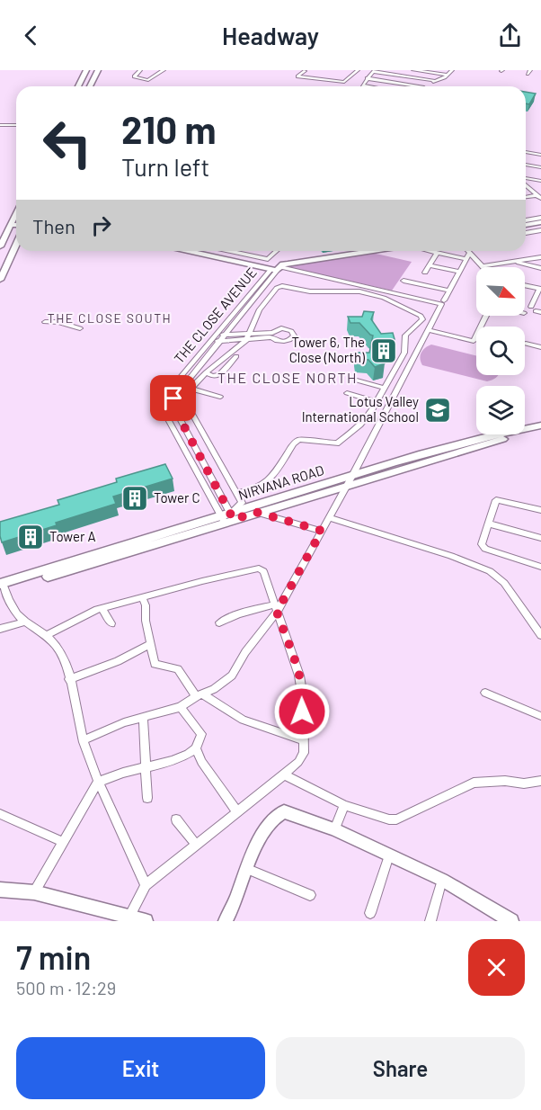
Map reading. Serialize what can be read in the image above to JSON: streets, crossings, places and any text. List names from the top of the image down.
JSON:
{
  "streets": {
    "main road": ["NIRVANA ROAD"],
    "street": ["THE CLOSE AVENUE"]
  },
  "districts": ["THE CLOSE SOUTH", "THE CLOSE NORTH"],
  "places": {
    "building": ["Tower 6, The Close (North)", "Tower C", "Tower A"],
    "school or university": ["Lotus Valley International School"]
  },
  "north": "bottom right",
  "page": {
    "header": "Headway",
    "turn": ["210 m", "Turn left"],
    "then": "Then",
    "heading": ["7 min", "500 m · 12:29"],
    "buttons": ["Exit", "Share"]
  }
}
